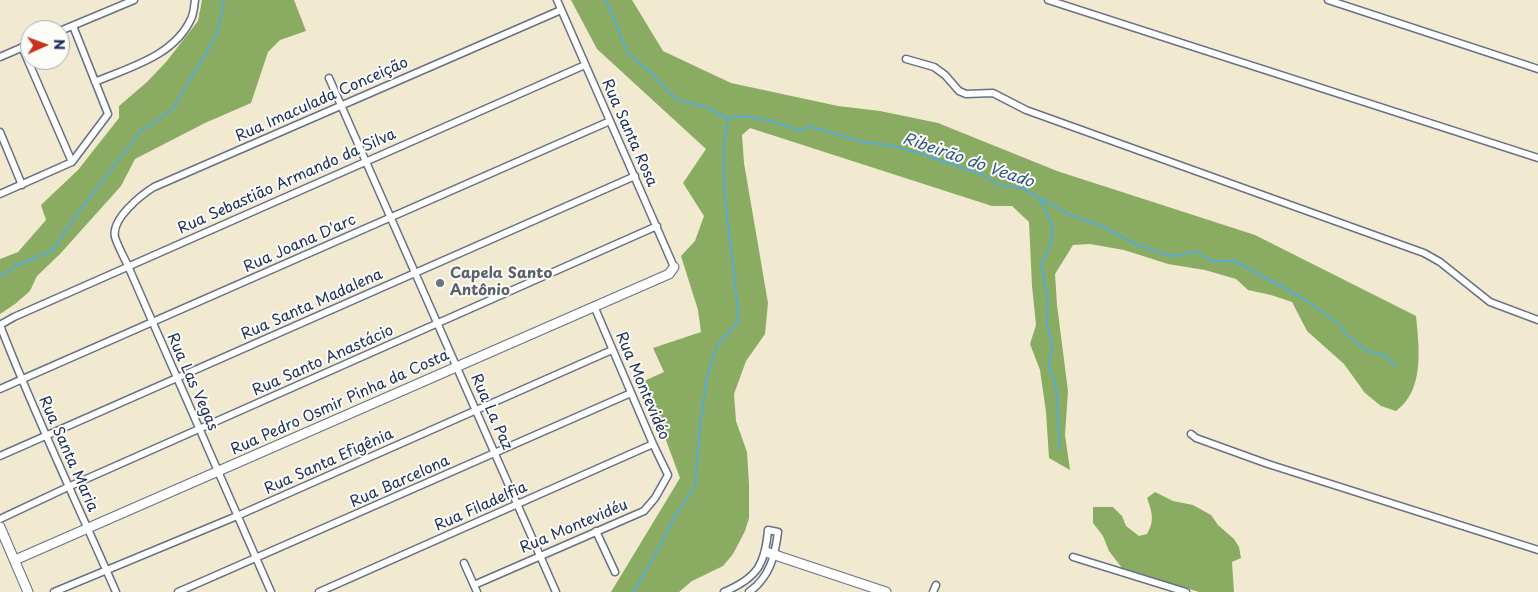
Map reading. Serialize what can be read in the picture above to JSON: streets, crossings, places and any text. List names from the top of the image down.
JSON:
{
  "streets": {
    "street": [
      "Rua Imaculada Conceição",
      "Rua Santa Rosa",
      "Rua Sebastião Armando da Silva",
      "Rua Joana D'arc",
      "Rua Santa Madalena",
      "Rua Santo Anastácio",
      "Rua Las Vegas",
      "Rua Montevidéo",
      "Rua Pedro Osmir Pinha da Costa",
      "Rua La Paz",
      "Rua Santa Maria",
      "Rua Santa Efigênia",
      "Rua Barcelona",
      "Rua Filadelfia",
      "Rua Montevidéu"
    ]
  },
  "crossings": [
    ["Rua Imaculada Conceição", "Rua Santa Rosa"],
    ["Rua Imaculada Conceição", "Rua Las Vegas"],
    ["Rua Imaculada Conceição", "Rua La Paz"],
    ["Rua Santa Rosa", "Rua Sebastião Armando da Silva"],
    ["Rua Santa Rosa", "Rua Joana D'arc"],
    ["Rua Santa Rosa", "Rua Santa Madalena"],
    ["Rua Santa Rosa", "Rua Santo Anastácio"],
    ["Rua Santa Rosa", "Rua Pedro Osmir Pinha da Costa"],
    ["Rua Sebastião Armando da Silva", "Rua Las Vegas"],
    ["Rua Sebastião Armando da Silva", "Rua La Paz"],
    ["Rua Sebastião Armando da Silva", "Rua Santa Maria"],
    ["Rua Joana D'arc", "Rua Las Vegas"],
    ["Rua Joana D'arc", "Rua La Paz"],
    ["Rua Joana D'arc", "Rua Santa Maria"],
    ["Rua Santa Madalena", "Rua Las Vegas"],
    ["Rua Santa Madalena", "Rua La Paz"],
    ["Rua Santa Madalena", "Rua Santa Maria"],
    ["Rua Santo Anastácio", "Rua Las Vegas"],
    ["Rua Santo Anastácio", "Rua La Paz"],
    ["Rua Santo Anastácio", "Rua Santa Maria"],
    ["Rua Las Vegas", "Rua Pedro Osmir Pinha da Costa"],
    ["Rua Las Vegas", "Rua Santa Efigênia"],
    ["Rua Las Vegas", "Rua Barcelona"],
    ["Rua Montevidéo", "Rua Pedro Osmir Pinha da Costa"],
    ["Rua Montevidéo", "Rua Santa Efigênia"],
    ["Rua Montevidéo", "Rua Barcelona"],
    ["Rua Montevidéo", "Rua Filadelfia"],
    ["Rua Montevidéo", "Rua Montevidéu"],
    ["Rua Pedro Osmir Pinha da Costa", "Rua La Paz"],
    ["Rua Pedro Osmir Pinha da Costa", "Rua Santa Maria"],
    ["Rua La Paz", "Rua Santa Efigênia"],
    ["Rua La Paz", "Rua Barcelona"],
    ["Rua La Paz", "Rua Filadelfia"],
    ["Rua La Paz", "Rua Montevidéu"],
    ["Rua Santa Maria", "Rua Santa Efigênia"]
  ],
  "water": ["Ribeirão do Veado"],
  "places": ["Capela Santo Antônio"],
  "north": "right"
}
